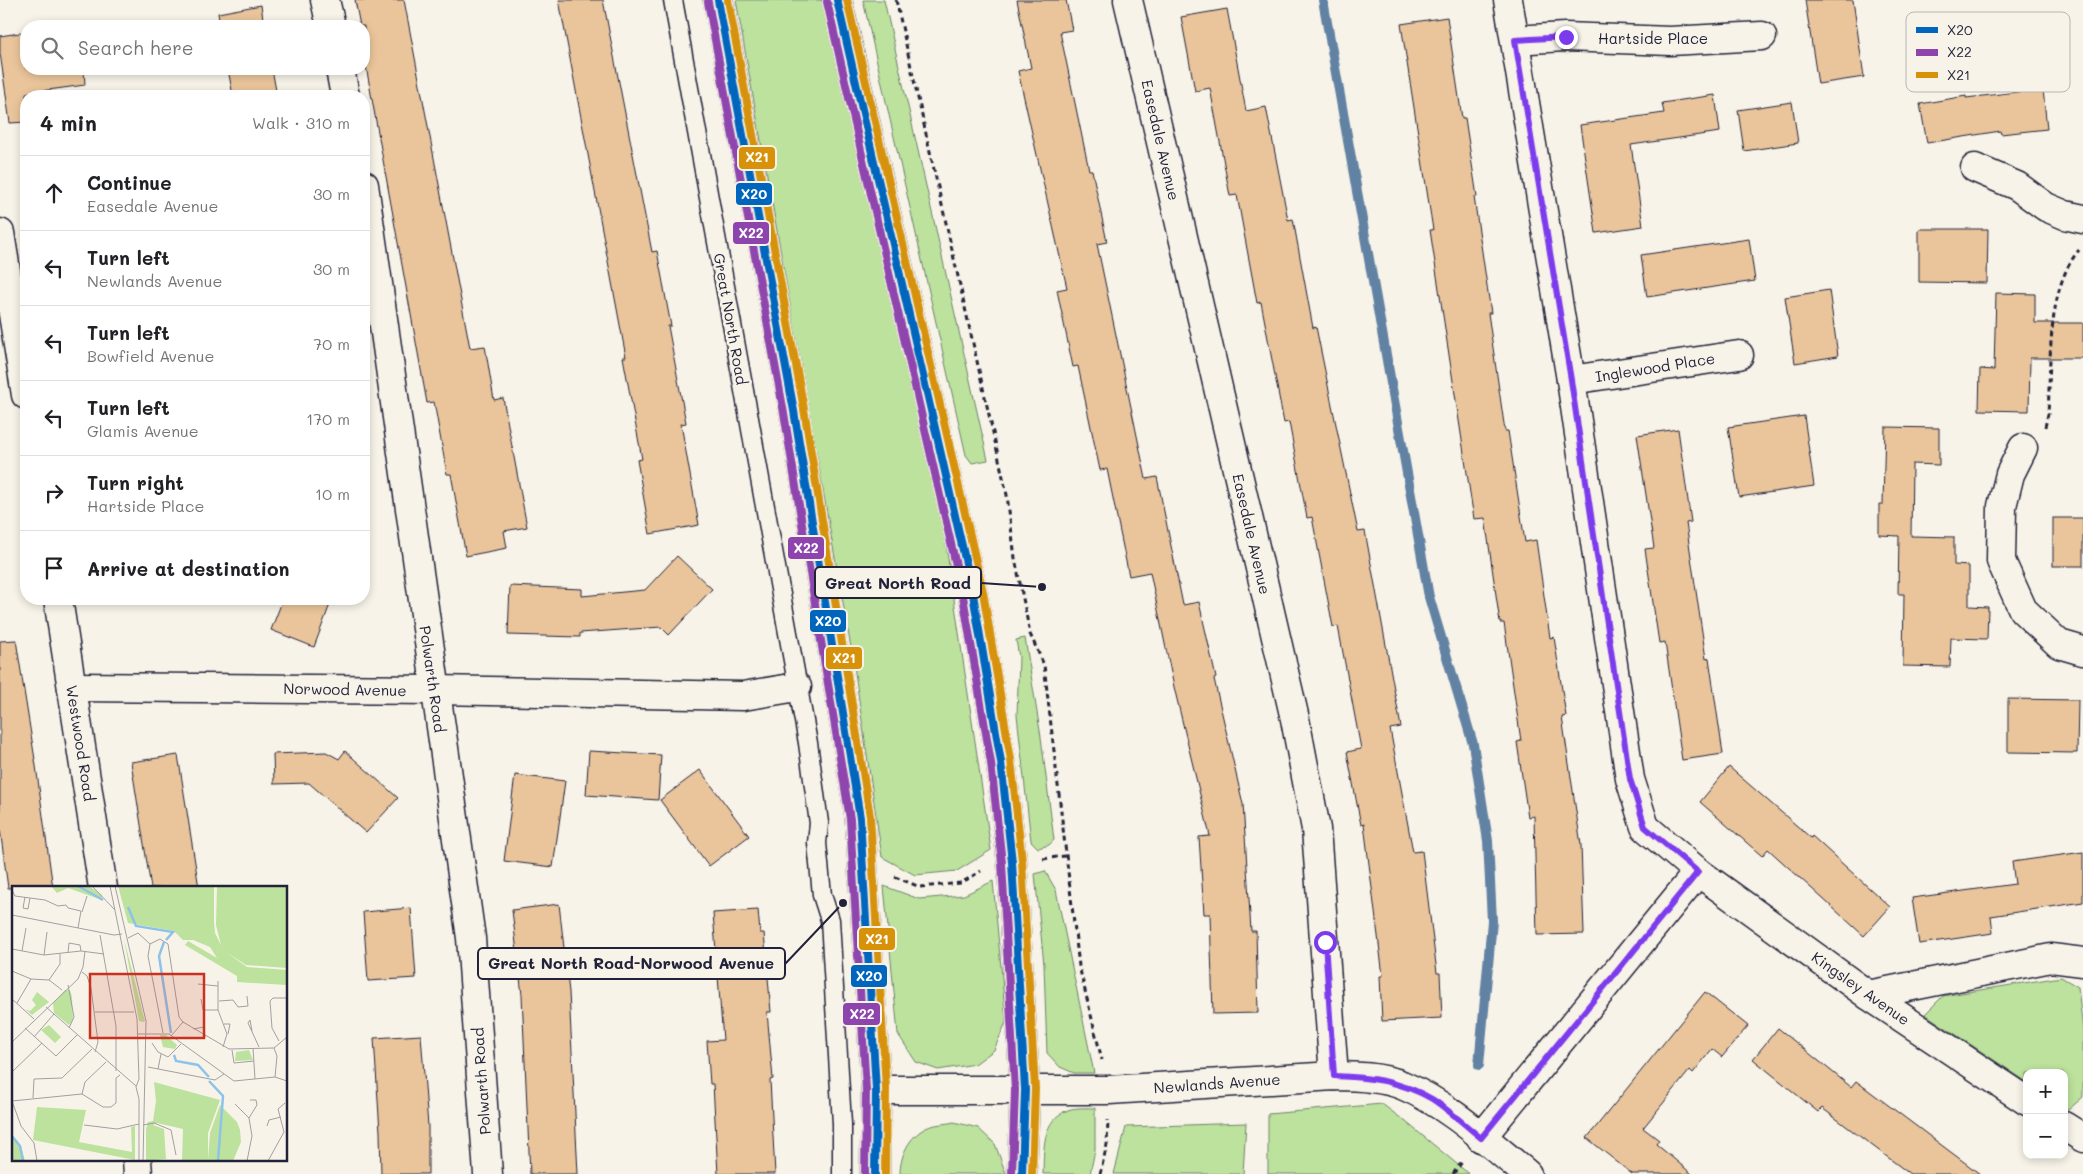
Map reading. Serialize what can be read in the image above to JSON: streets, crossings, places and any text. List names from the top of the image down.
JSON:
{
  "streets": {
    "street": [
      "Hartside Place",
      "Easedale Avenue",
      "Inglewood Place",
      "Polwarth Road",
      "Norwood Avenue",
      "Westwood Road",
      "Kingsley Avenue",
      "Newlands Avenue"
    ],
    "lane": ["Great North Road"]
  },
  "crossings": [
    ["Hartside Place", "Kingsley Avenue"],
    ["Easedale Avenue", "Newlands Avenue"],
    ["Great North Road", "Norwood Avenue"],
    ["Inglewood Place", "Kingsley Avenue"],
    ["Polwarth Road", "Norwood Avenue"],
    ["Norwood Avenue", "Westwood Road"]
  ],
  "places": ["Great North Road", "Great North Road-Norwood Avenue"],
  "lines": ["transit line X20", "transit line X21", "transit line X22"],
  "legend": ["X20", "X22", "X21"],
  "page": {
    "search": "Search here",
    "heading": ["4 min", "Walk · 310 m"],
    "list": [
      ["Continue", "Easedale Avenue", "30 m"],
      ["Turn left", "Newlands Avenue", "30 m"],
      ["Turn left", "Bowfield Avenue", "70 m"],
      ["Turn left", "Glamis Avenue", "170 m"],
      ["Turn right", "Hartside Place", "10 m"],
      "Arrive at destination"
    ],
    "map_buttons": ["+", "−"]
  }
}
